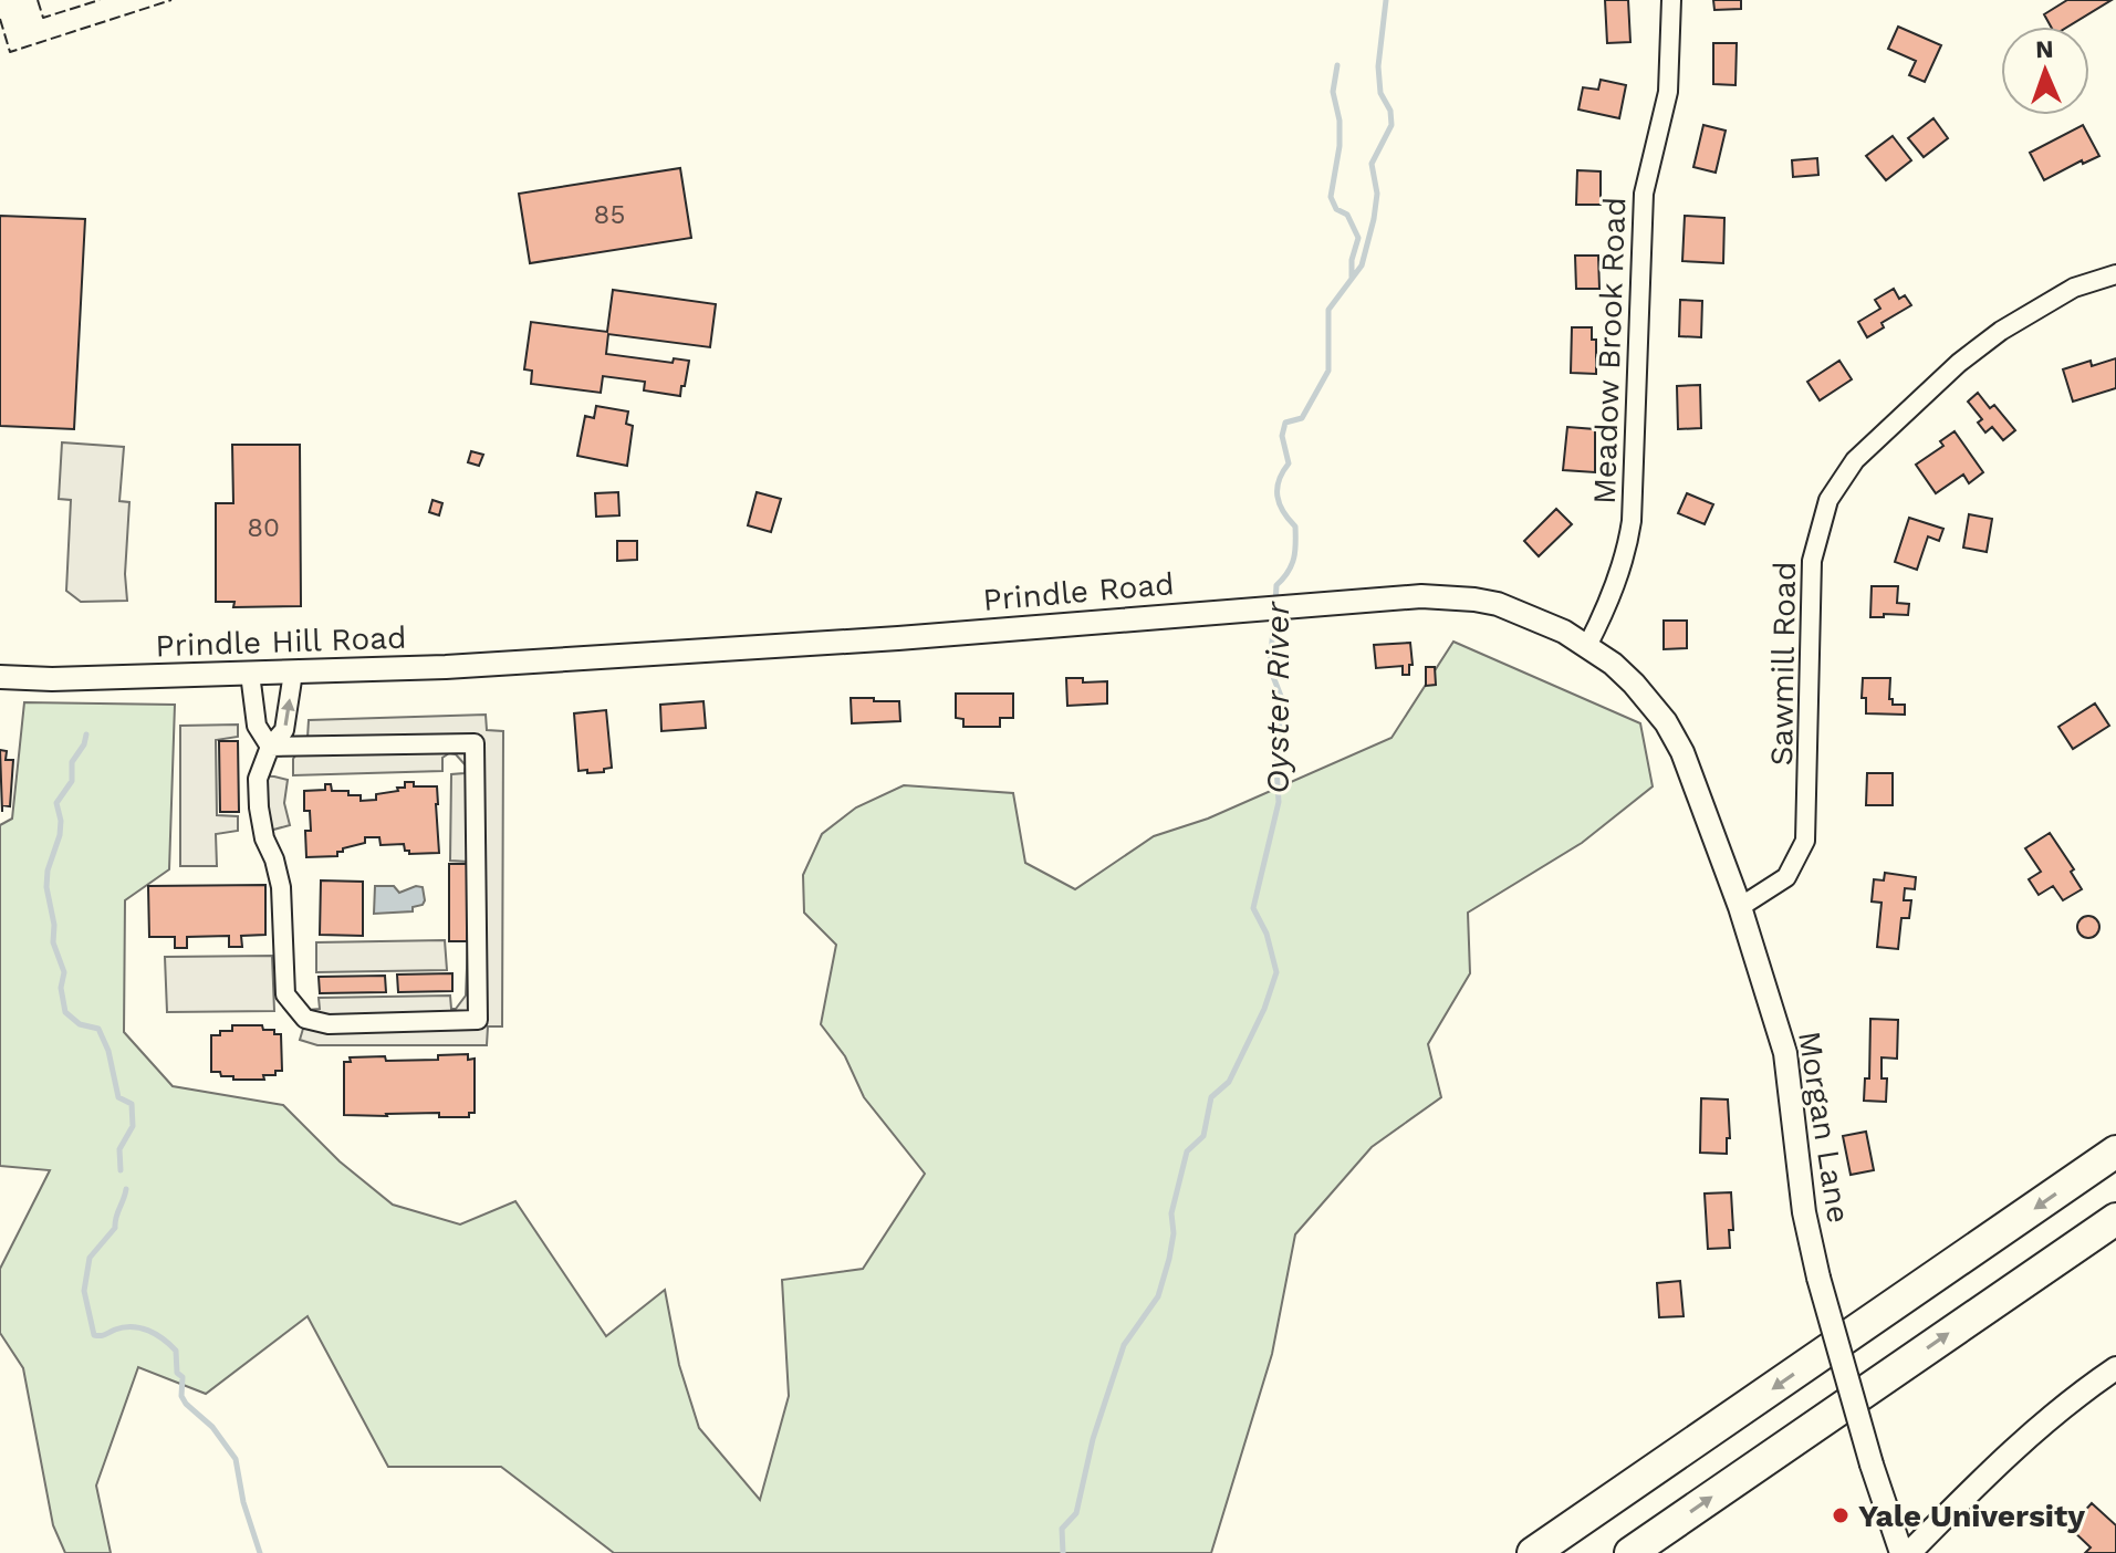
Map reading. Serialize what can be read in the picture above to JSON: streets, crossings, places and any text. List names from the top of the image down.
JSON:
{
  "streets": {
    "street": [
      "Meadow Brook Road",
      "Prindle Road",
      "Prindle Hill Road",
      "Sawmill Road",
      "Morgan Lane"
    ]
  },
  "crossings": [
    ["Meadow Brook Road", "Prindle Road"],
    ["Meadow Brook Road", "Morgan Lane"],
    ["Prindle Road", "Prindle Hill Road"],
    ["Prindle Road", "Morgan Lane"],
    ["Sawmill Road", "Morgan Lane"]
  ],
  "water": ["Oyster River"],
  "places": ["Yale University"],
  "house_numbers": ["85", "80"],
  "north": "top"
}
